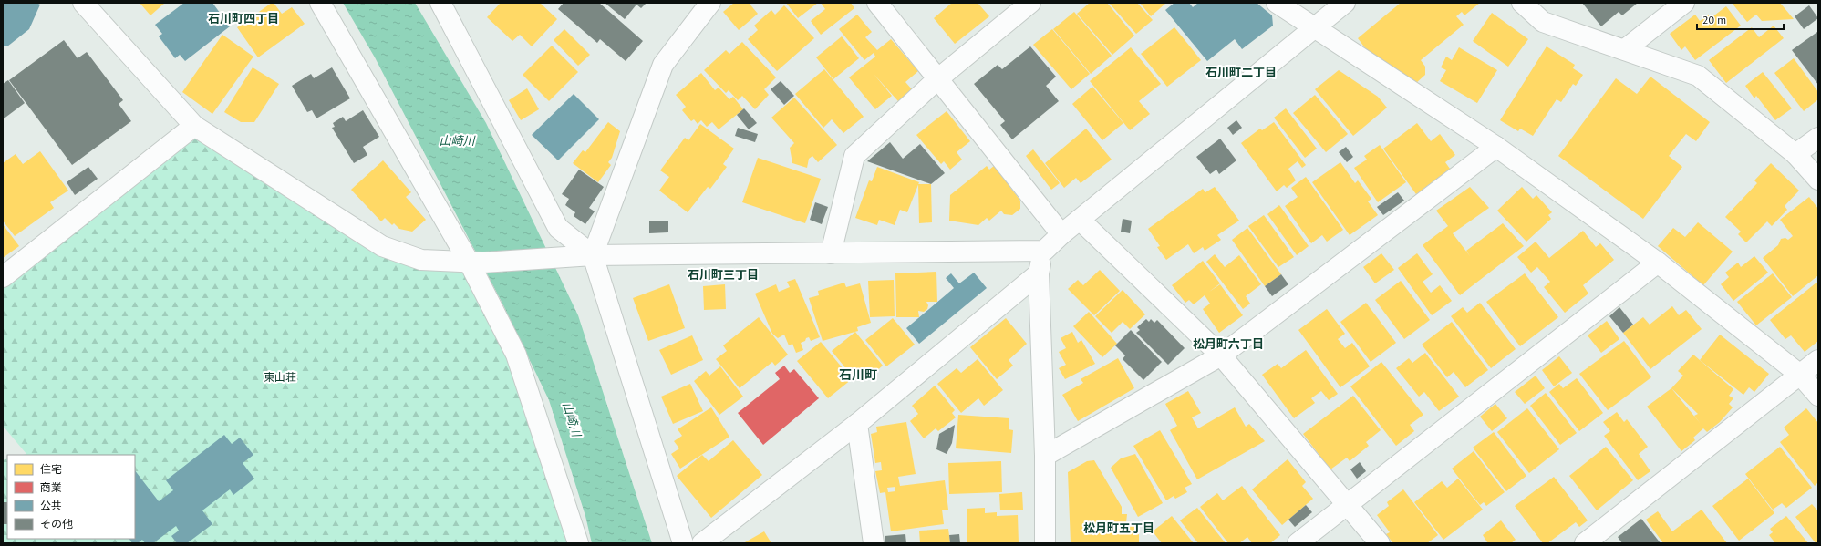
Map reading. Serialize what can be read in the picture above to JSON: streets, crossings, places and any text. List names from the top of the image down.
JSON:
{
  "districts": [
    "石川町四丁目",
    "石川町二丁目",
    "石川町三丁目",
    "松月町六丁目",
    "石川町",
    "松月町五丁目"
  ],
  "water": ["山崎川"],
  "parks": ["東山荘"],
  "legend": [
    "住宅",
    "商業",
    "公共",
    "その他"
  ],
  "scale_bar": "20 m"
}
